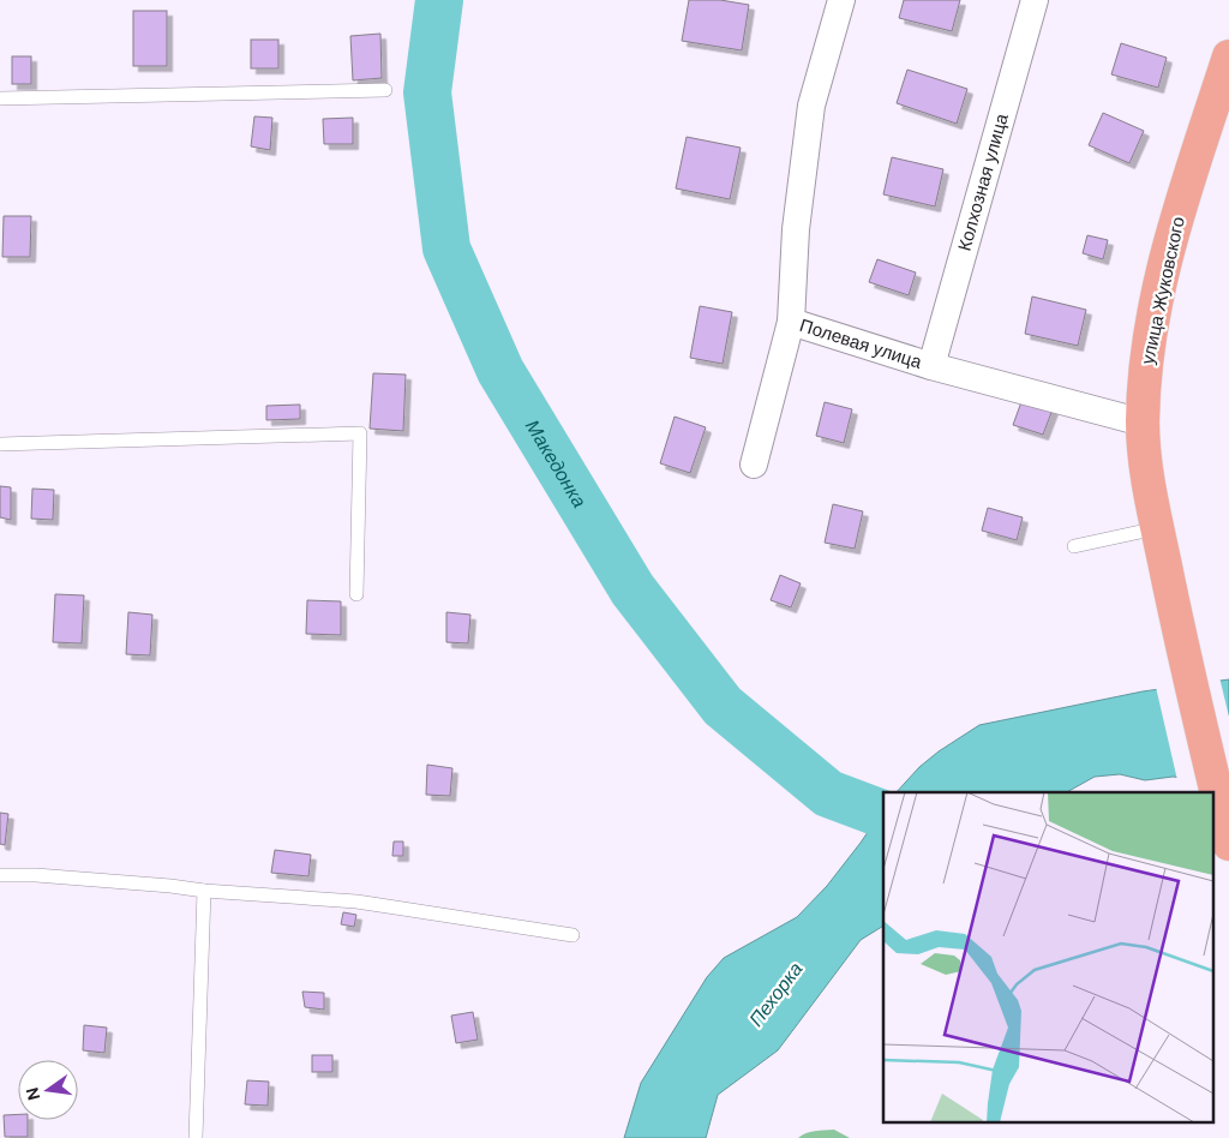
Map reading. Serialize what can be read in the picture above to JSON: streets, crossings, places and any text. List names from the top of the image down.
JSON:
{
  "streets": {
    "main road": ["улица Жуковского"],
    "street": ["Колхозная улица", "Полевая улица"]
  },
  "crossings": [
    ["Колхозная улица", "Полевая улица"],
    ["улица Жуковского", "Полевая улица"]
  ],
  "water": ["Македонка", "Пехорка"],
  "north": "left"
}
